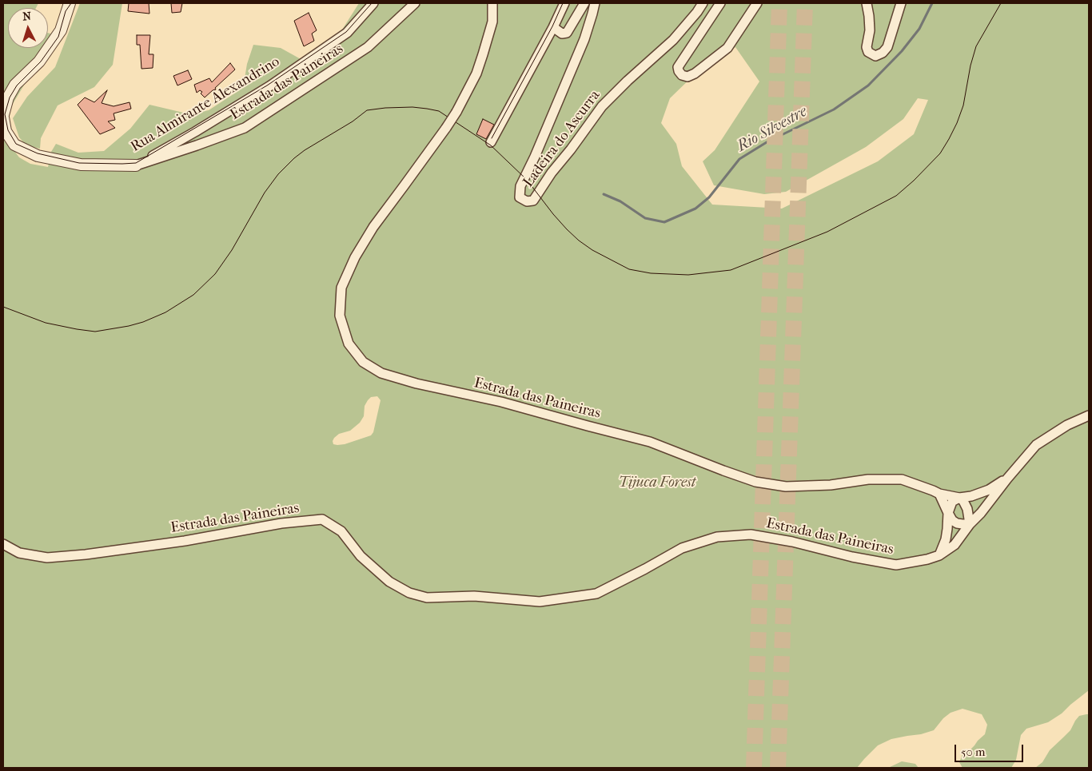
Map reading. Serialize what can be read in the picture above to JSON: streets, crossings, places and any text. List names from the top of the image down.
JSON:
{
  "streets": {
    "street": ["Estrada das Paineiras", "Rua Almirante Alexandrino", "Ladeira do Ascurra"]
  },
  "crossings": [
    ["Estrada das Paineiras", "Rua Almirante Alexandrino"]
  ],
  "water": ["Rio Silvestre"],
  "parks": ["Tijuca Forest"],
  "scale_bar": "50 m",
  "north": "top"
}
